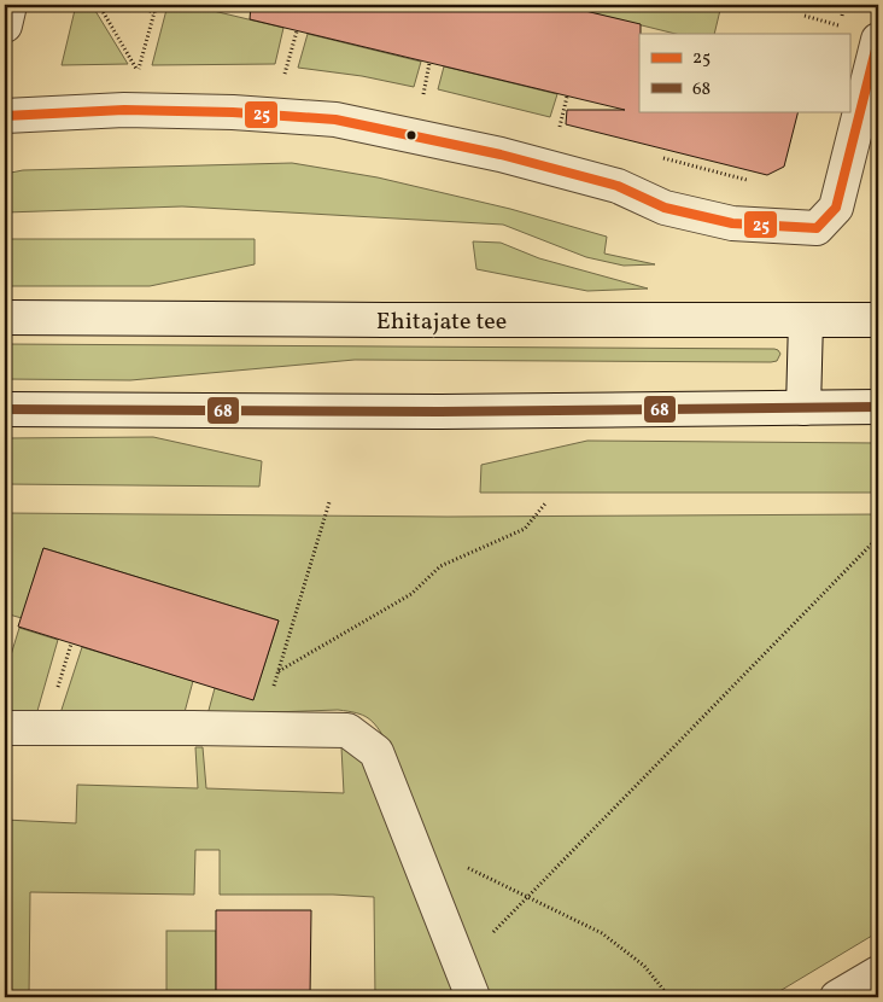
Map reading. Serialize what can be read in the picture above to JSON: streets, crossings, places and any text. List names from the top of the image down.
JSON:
{
  "streets": {
    "main road": ["Ehitajate tee"]
  },
  "lines": ["transit line 25", "transit line 68"],
  "legend": ["25", "68"]
}
